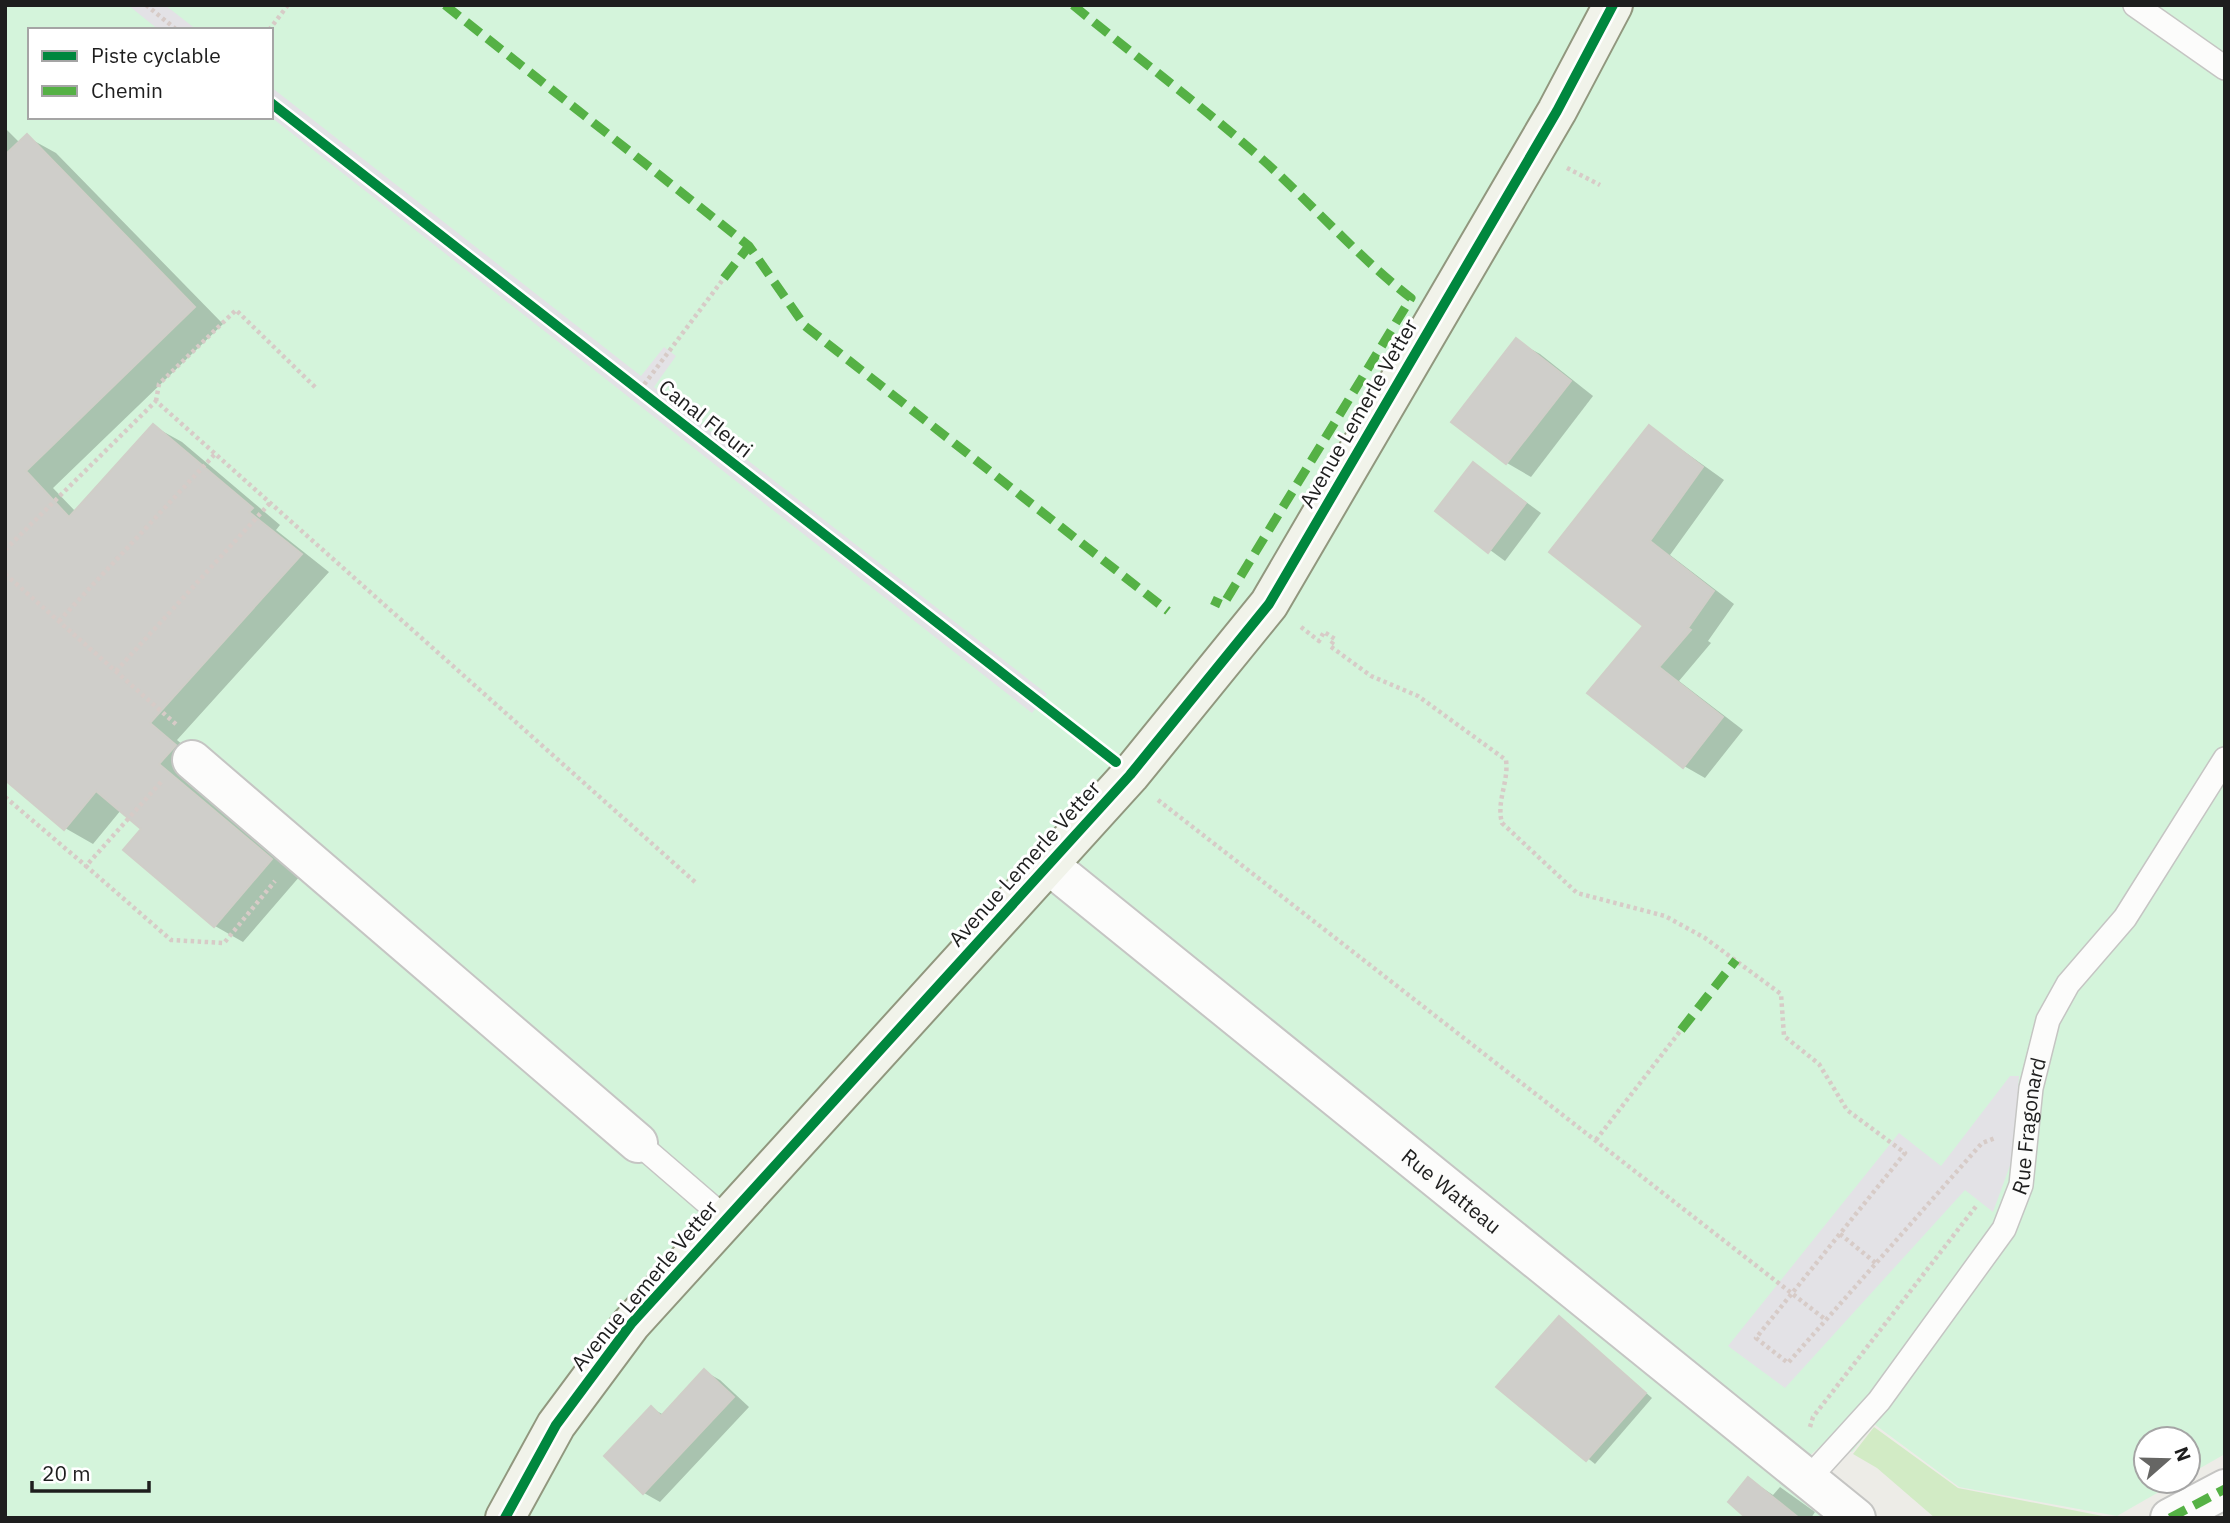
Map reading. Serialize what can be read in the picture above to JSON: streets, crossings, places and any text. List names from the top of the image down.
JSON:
{
  "streets": {
    "street": ["Avenue Lemerle Vetter", "Rue Watteau"],
    "lane": ["Rue Fragonard"],
    "cycle path": ["Canal Fleuri"]
  },
  "crossings": [
    ["Avenue Lemerle Vetter", "Rue Watteau"],
    ["Rue Fragonard", "Rue Watteau"]
  ],
  "legend": ["Piste cyclable", "Chemin"],
  "scale_bar": "20 m",
  "north": "right"
}
